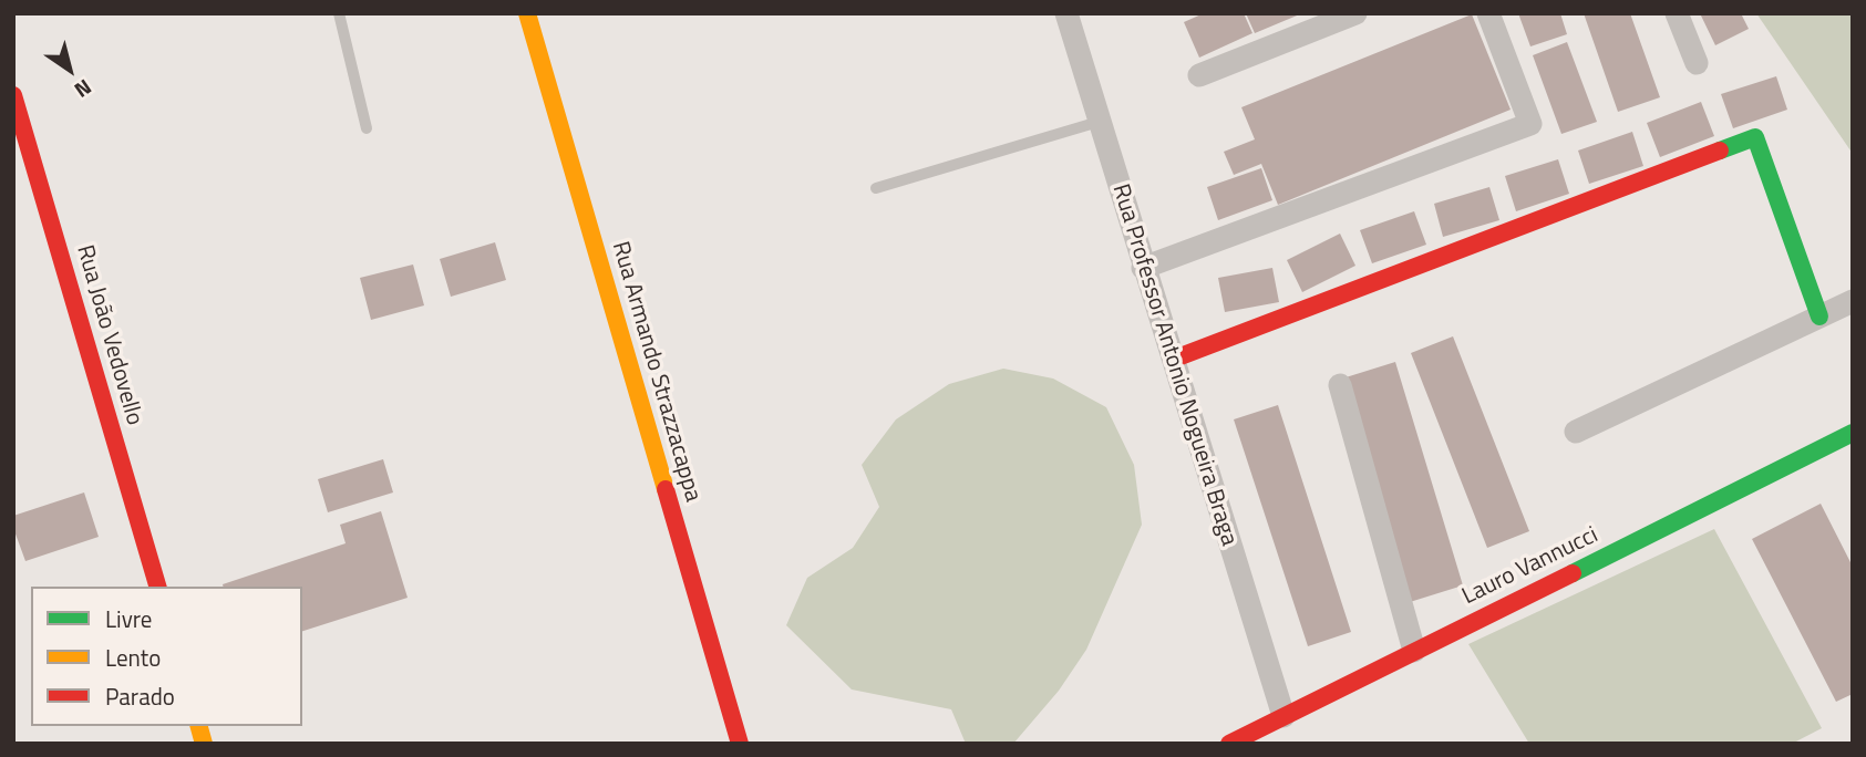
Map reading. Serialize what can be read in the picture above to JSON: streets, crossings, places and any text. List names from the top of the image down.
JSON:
{
  "streets": {
    "street": [
      "Rua João Vedovello",
      "Rua Professor Antonio Nogueira Braga",
      "Rua Armando Strazzacappa",
      "Lauro Vannucci"
    ]
  },
  "crossings": [
    ["Rua Professor Antonio Nogueira Braga", "Lauro Vannucci"]
  ],
  "legend": ["Livre", "Lento", "Parado"],
  "north": "bottom right"
}
